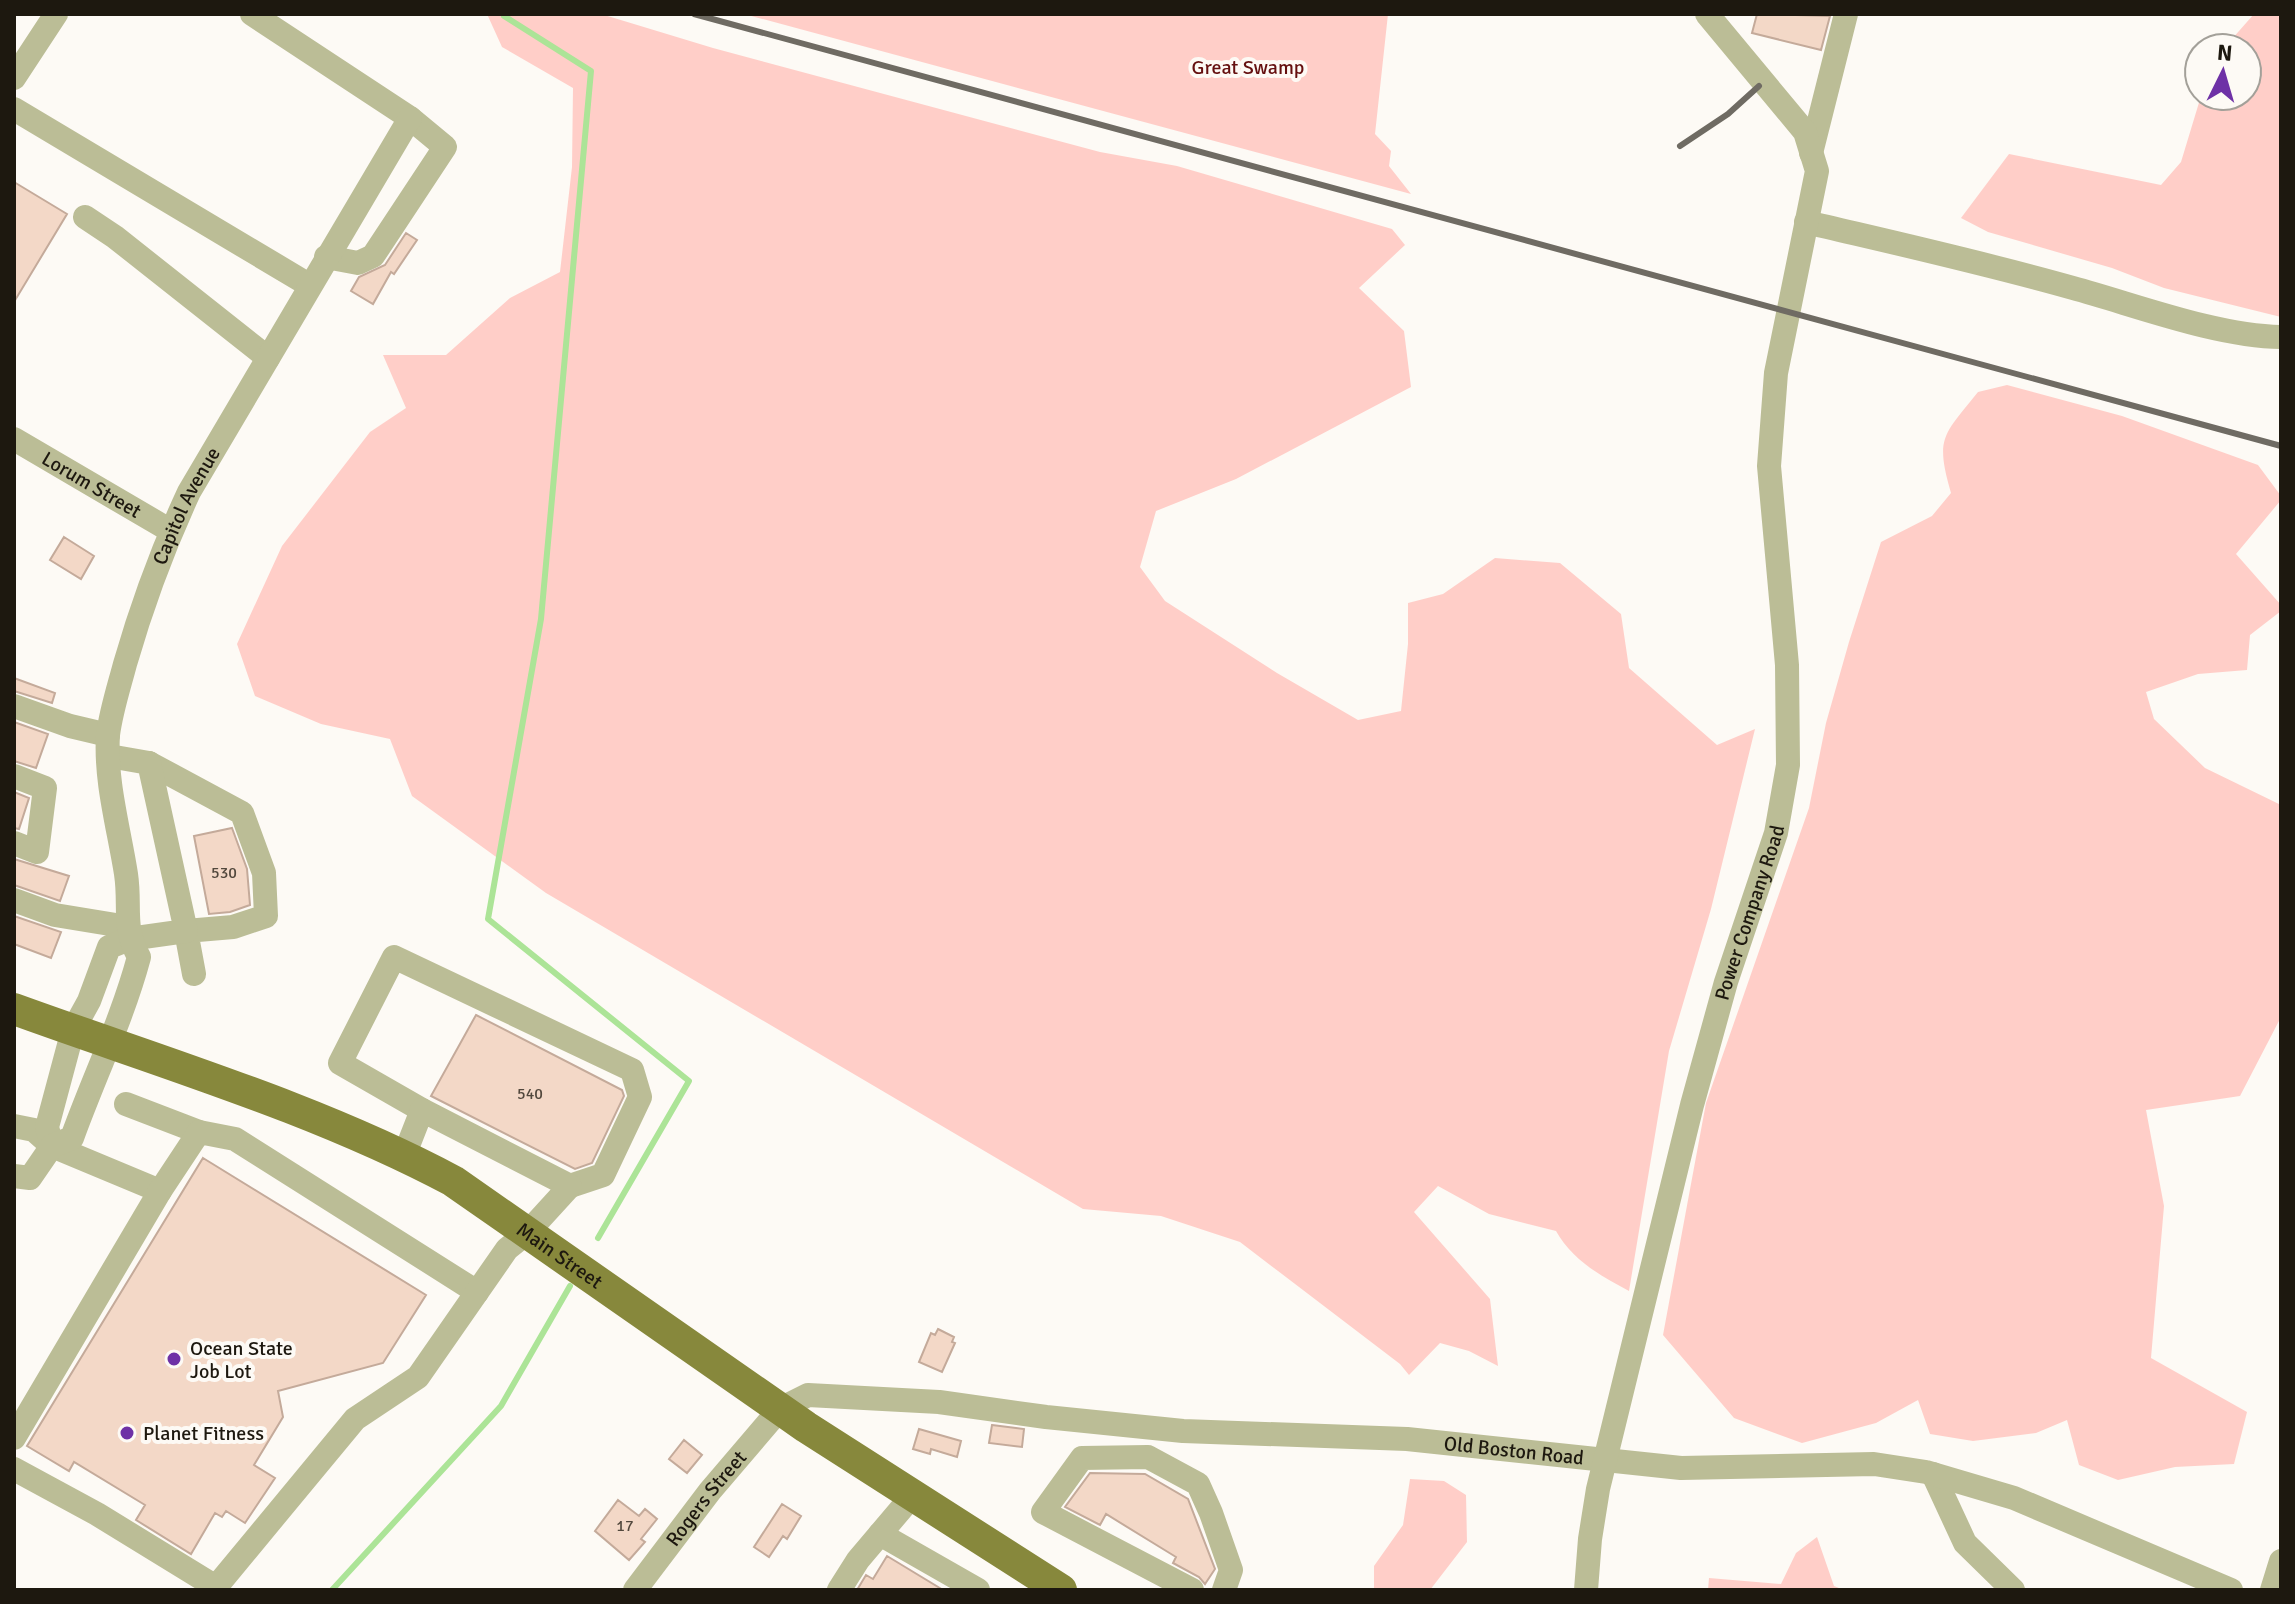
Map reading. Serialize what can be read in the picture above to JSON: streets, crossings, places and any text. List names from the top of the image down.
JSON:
{
  "streets": {
    "main road": ["Main Street"],
    "street": [
      "Lorum Street",
      "Capitol Avenue",
      "Power Company Road",
      "Old Boston Road",
      "Rogers Street"
    ]
  },
  "crossings": [
    ["Lorum Street", "Capitol Avenue"],
    ["Capitol Avenue", "Main Street"],
    ["Power Company Road", "Old Boston Road"],
    ["Main Street", "Old Boston Road"],
    ["Main Street", "Rogers Street"],
    ["Old Boston Road", "Rogers Street"]
  ],
  "parks": ["Great Swamp"],
  "places": ["Ocean State Job Lot", "Planet Fitness"],
  "house_numbers": ["530", "540", "17"],
  "north": "top"
}
